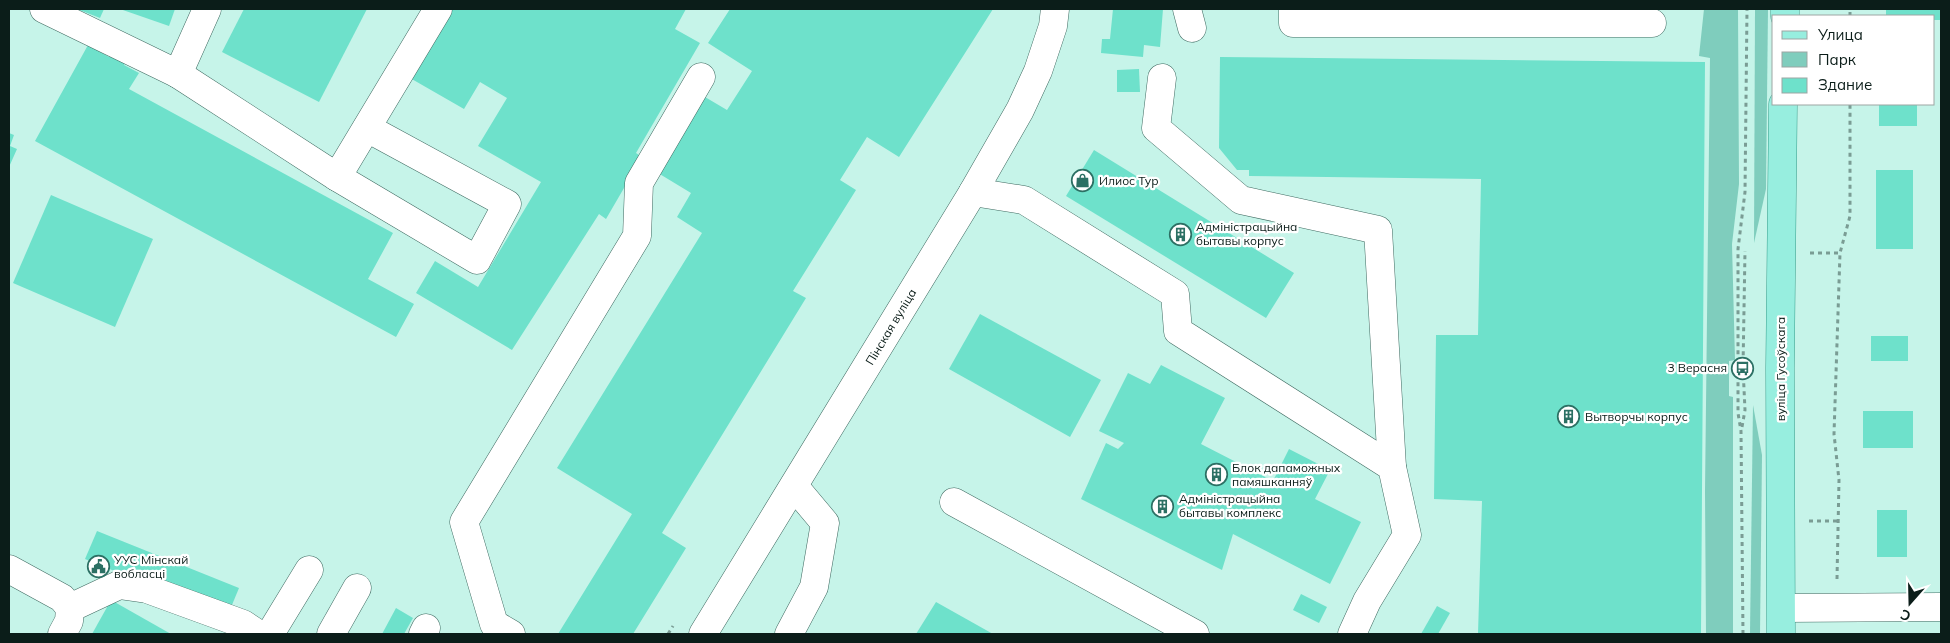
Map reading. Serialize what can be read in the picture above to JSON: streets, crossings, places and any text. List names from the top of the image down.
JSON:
{
  "streets": {
    "main road": ["вуліца Гусоўскага"],
    "street": ["Пінская вуліца"]
  },
  "places": {
    "shop": ["Илиос Тур"],
    "building": [
      "Адміністрацыйна бытавы корпус",
      "Вытворчы корпус",
      "Блок дапаможных памяшканняў",
      "Адміністрацыйна бытавы комплекс"
    ],
    "bus stop": ["3 Верасня"],
    "public building": ["УУС Мінскай вобласці"]
  },
  "legend": ["Улица", "Парк", "Здание"],
  "north": "bottom"
}
